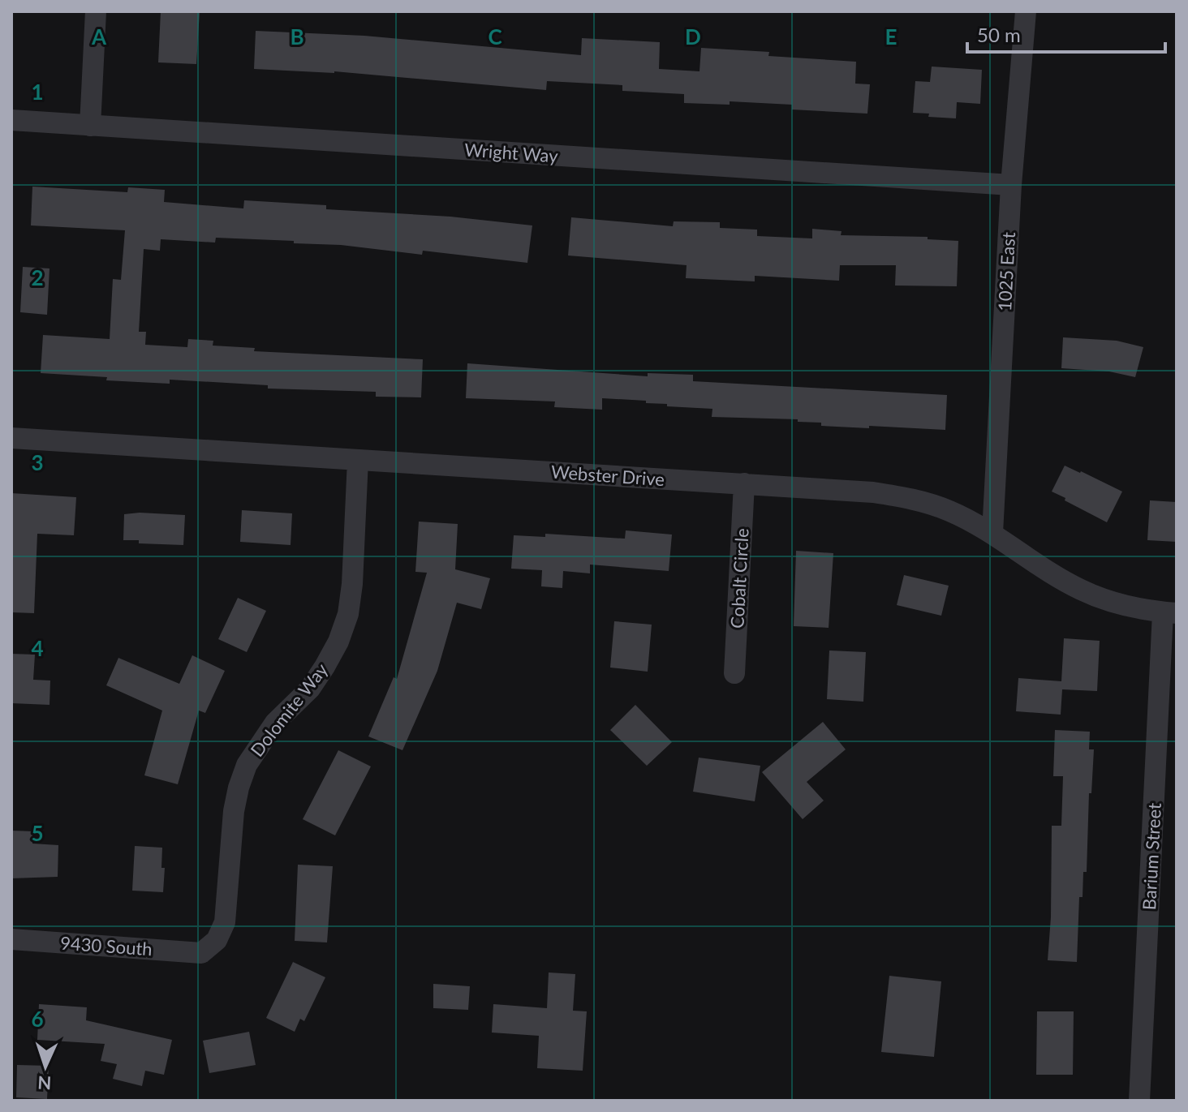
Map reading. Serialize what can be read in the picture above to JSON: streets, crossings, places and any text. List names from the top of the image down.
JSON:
{
  "streets": {
    "street": [
      "Wright Way",
      "1025 East",
      "Webster Drive",
      "Cobalt Circle",
      "Dolomite Way",
      "Barium Street",
      "9430 South"
    ]
  },
  "crossings": [
    ["Wright Way", "1025 East"],
    ["1025 East", "Webster Drive"],
    ["Webster Drive", "Cobalt Circle"],
    ["Webster Drive", "Dolomite Way"],
    ["Webster Drive", "Barium Street"],
    ["Dolomite Way", "9430 South"]
  ],
  "scale_bar": "50 m",
  "north": "bottom",
  "grid": {
    "columns": [
      "A",
      "B",
      "C",
      "D",
      "E"
    ],
    "rows": [
      "1",
      "2",
      "3",
      "4",
      "5",
      "6"
    ]
  }
}
